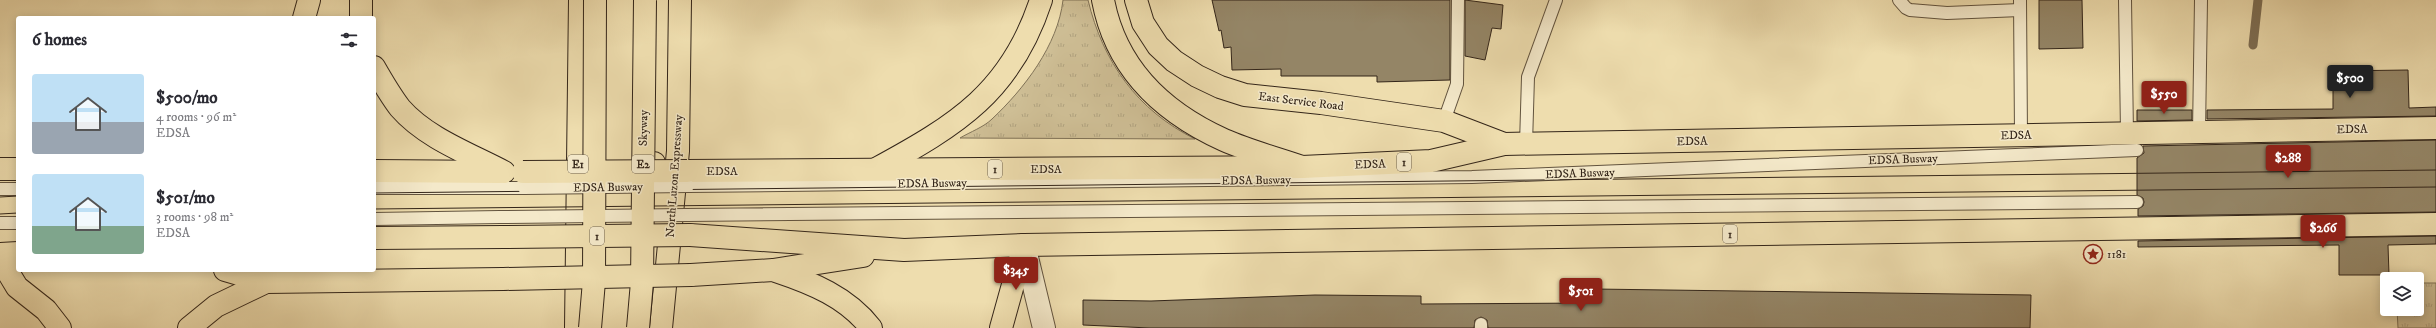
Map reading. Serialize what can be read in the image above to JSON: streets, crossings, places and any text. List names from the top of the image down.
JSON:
{
  "streets": {
    "main road": [
      "East Service Road",
      "Skyway",
      "EDSA",
      "1",
      "E1",
      "E2",
      "North Luzon Expressway"
    ],
    "lane": ["EDSA Busway"]
  },
  "crossings": [
    ["East Service Road", "EDSA"],
    ["EDSA", "EDSA Busway"]
  ],
  "places": {
    "place": ["1181"]
  },
  "page": {
    "heading": "6 homes",
    "list": [
      {
        "name": "$500/mo",
        "note": "4 rooms · 96 m² · EDSA"
      },
      {
        "name": "$501/mo",
        "note": "3 rooms · 98 m² · EDSA"
      }
    ],
    "price": [
      "$500",
      "$550",
      "$288",
      "$266",
      "$345",
      "$501"
    ]
  }
}
